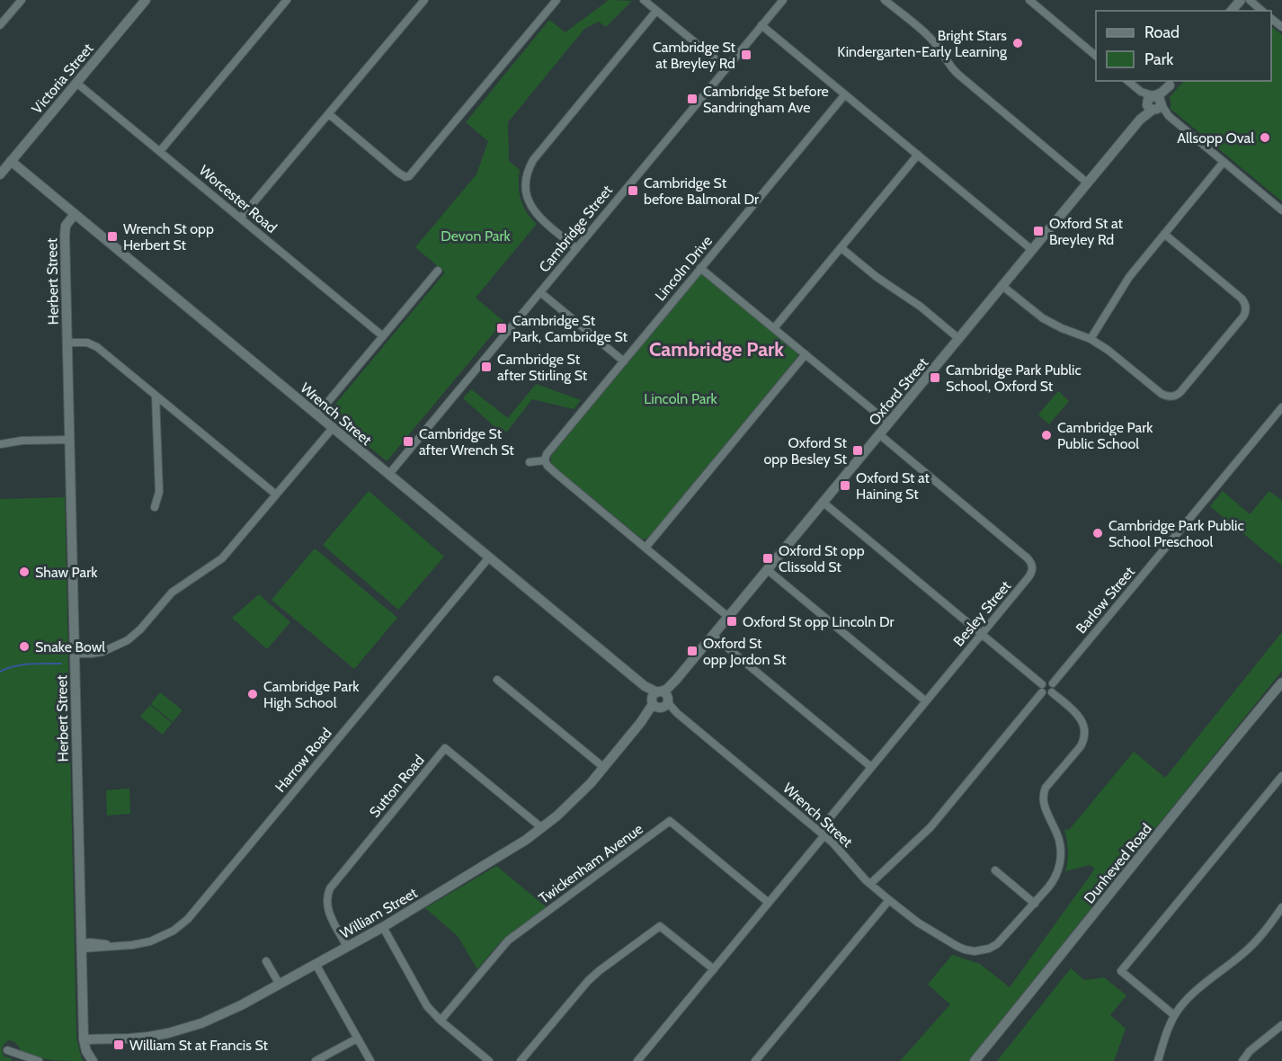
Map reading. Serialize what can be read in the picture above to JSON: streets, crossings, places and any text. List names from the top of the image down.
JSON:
{
  "streets": {
    "street": [
      "Victoria Street",
      "Worcester Road",
      "Cambridge Street",
      "Lincoln Drive",
      "Herbert Street",
      "Oxford Street",
      "Wrench Street",
      "Barlow Street",
      "Besley Street",
      "Harrow Road",
      "Sutton Road",
      "Twickenham Avenue",
      "Dunheved Road",
      "William Street"
    ]
  },
  "crossings": [
    ["Victoria Street", "Worcester Road"],
    ["Victoria Street", "Wrench Street"],
    ["Cambridge Street", "Wrench Street"],
    ["Herbert Street", "Wrench Street"],
    ["Herbert Street", "Harrow Road"],
    ["Herbert Street", "William Street"],
    ["Oxford Street", "Wrench Street"],
    ["Oxford Street", "Besley Street"],
    ["Oxford Street", "William Street"],
    ["Wrench Street", "Besley Street"],
    ["Wrench Street", "Harrow Road"],
    ["Wrench Street", "William Street"],
    ["Besley Street", "Twickenham Avenue"],
    ["Sutton Road", "William Street"]
  ],
  "districts": ["Cambridge Park"],
  "parks": ["Devon Park", "Lincoln Park"],
  "places": {
    "other": [
      "Bright Stars Kindergarten-Early Learning",
      "Allsopp Oval",
      "Cambridge Park Public School",
      "Cambridge Park Public School Preschool",
      "Shaw Park",
      "Snake Bowl",
      "Cambridge Park High School"
    ],
    "transit": [
      "Cambridge St at Breyley Rd",
      "Cambridge St before Sandringham Ave",
      "Cambridge St before Balmoral Dr",
      "Oxford St at Breyley Rd",
      "Wrench St opp Herbert St",
      "Cambridge St Park, Cambridge St",
      "Cambridge St after Stirling St",
      "Cambridge Park Public School, Oxford St",
      "Cambridge St after Wrench St",
      "Oxford St opp Besley St",
      "Oxford St at Haining St",
      "Oxford St opp Clissold St",
      "Oxford St opp Lincoln Dr",
      "Oxford St opp Jordon St",
      "William St at Francis St"
    ]
  },
  "legend": ["Road", "Park"]
}
